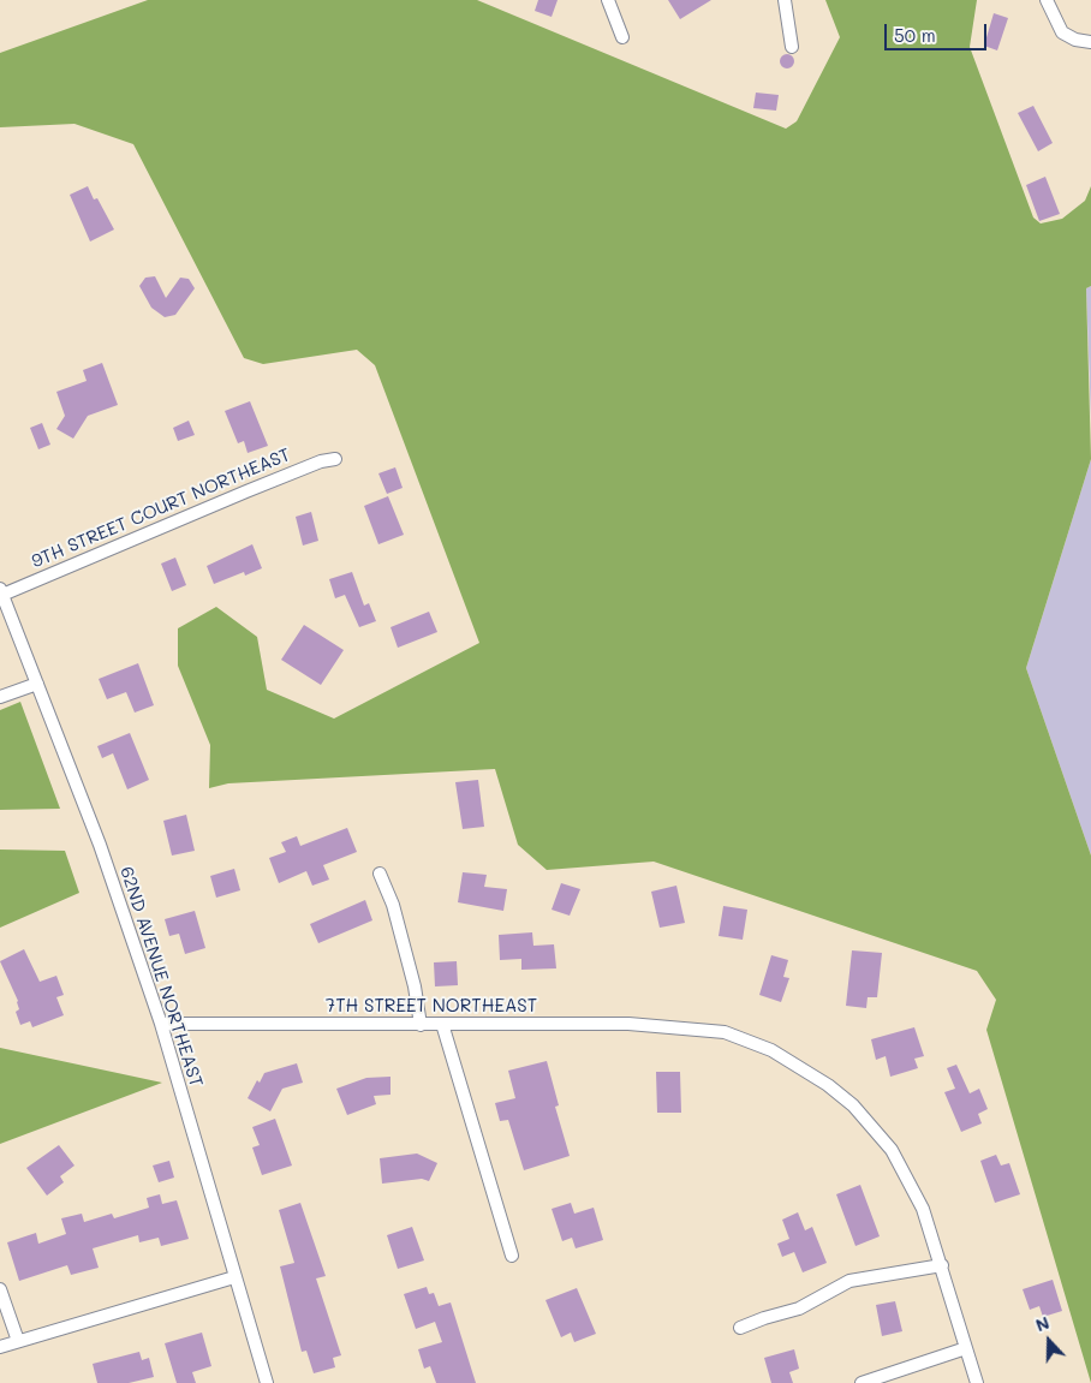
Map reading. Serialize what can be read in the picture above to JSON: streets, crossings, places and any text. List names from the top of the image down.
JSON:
{
  "streets": {
    "street": ["9TH STREET COURT NORTHEAST", "62ND AVENUE NORTHEAST", "7TH STREET NORTHEAST"]
  },
  "crossings": [
    ["9TH STREET COURT NORTHEAST", "62ND AVENUE NORTHEAST"],
    ["62ND AVENUE NORTHEAST", "7TH STREET NORTHEAST"]
  ],
  "scale_bar": "50 m",
  "north": "top"
}
